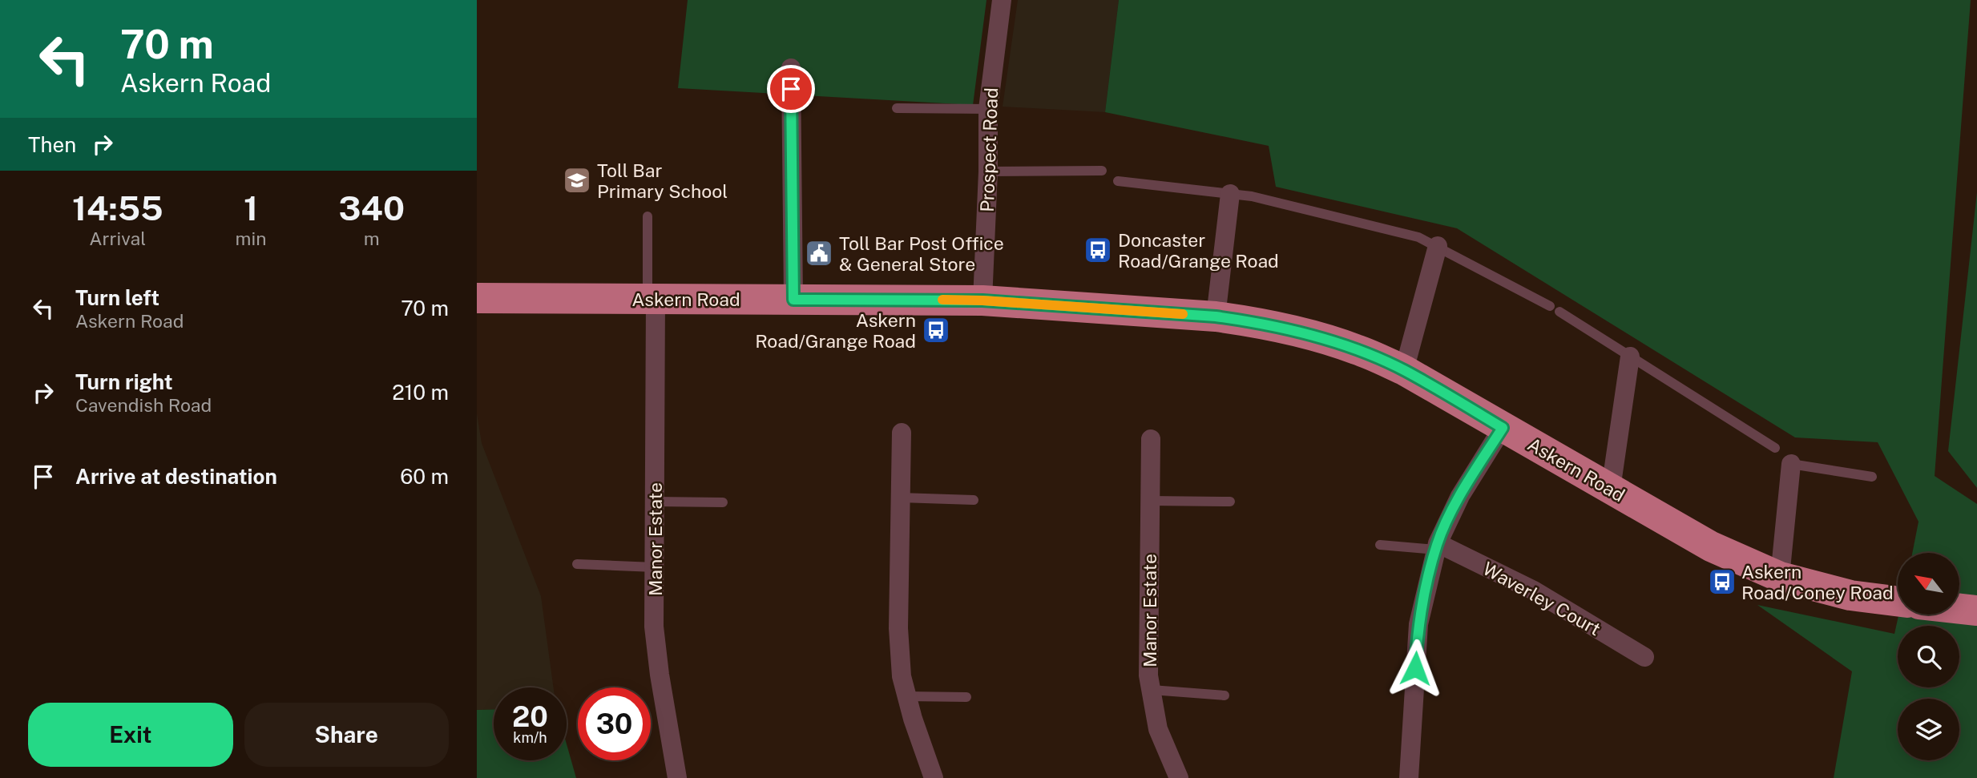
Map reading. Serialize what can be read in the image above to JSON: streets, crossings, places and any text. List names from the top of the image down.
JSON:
{
  "streets": {
    "highway": ["Askern Road"],
    "street": ["Prospect Road", "Manor Estate", "Waverley Court"]
  },
  "crossings": [
    ["Prospect Road", "Askern Road"],
    ["Askern Road", "Manor Estate"]
  ],
  "places": {
    "school or university": ["Toll Bar Primary School"],
    "bus stop": ["Doncaster Road/Grange Road", "Askern Road/Grange Road", "Askern Road/Coney Road"],
    "public building": ["Toll Bar Post Office & General Store"]
  },
  "north": "top left",
  "page": {
    "turn": ["70 m", "Askern Road"],
    "then": "Then",
    "eta": [
      "14:55",
      "Arrival",
      "1",
      "min",
      "340",
      "m"
    ],
    "list": [
      {
        "name": "Turn left",
        "note": "Askern Road",
        "value": "70 m"
      },
      {
        "name": "Turn right",
        "note": "Cavendish Road",
        "value": "210 m"
      },
      {
        "name": "Arrive at destination",
        "value": "60 m"
      }
    ],
    "speed": "20 km/h",
    "limit": "30",
    "buttons": ["Exit", "Share"]
  }
}
